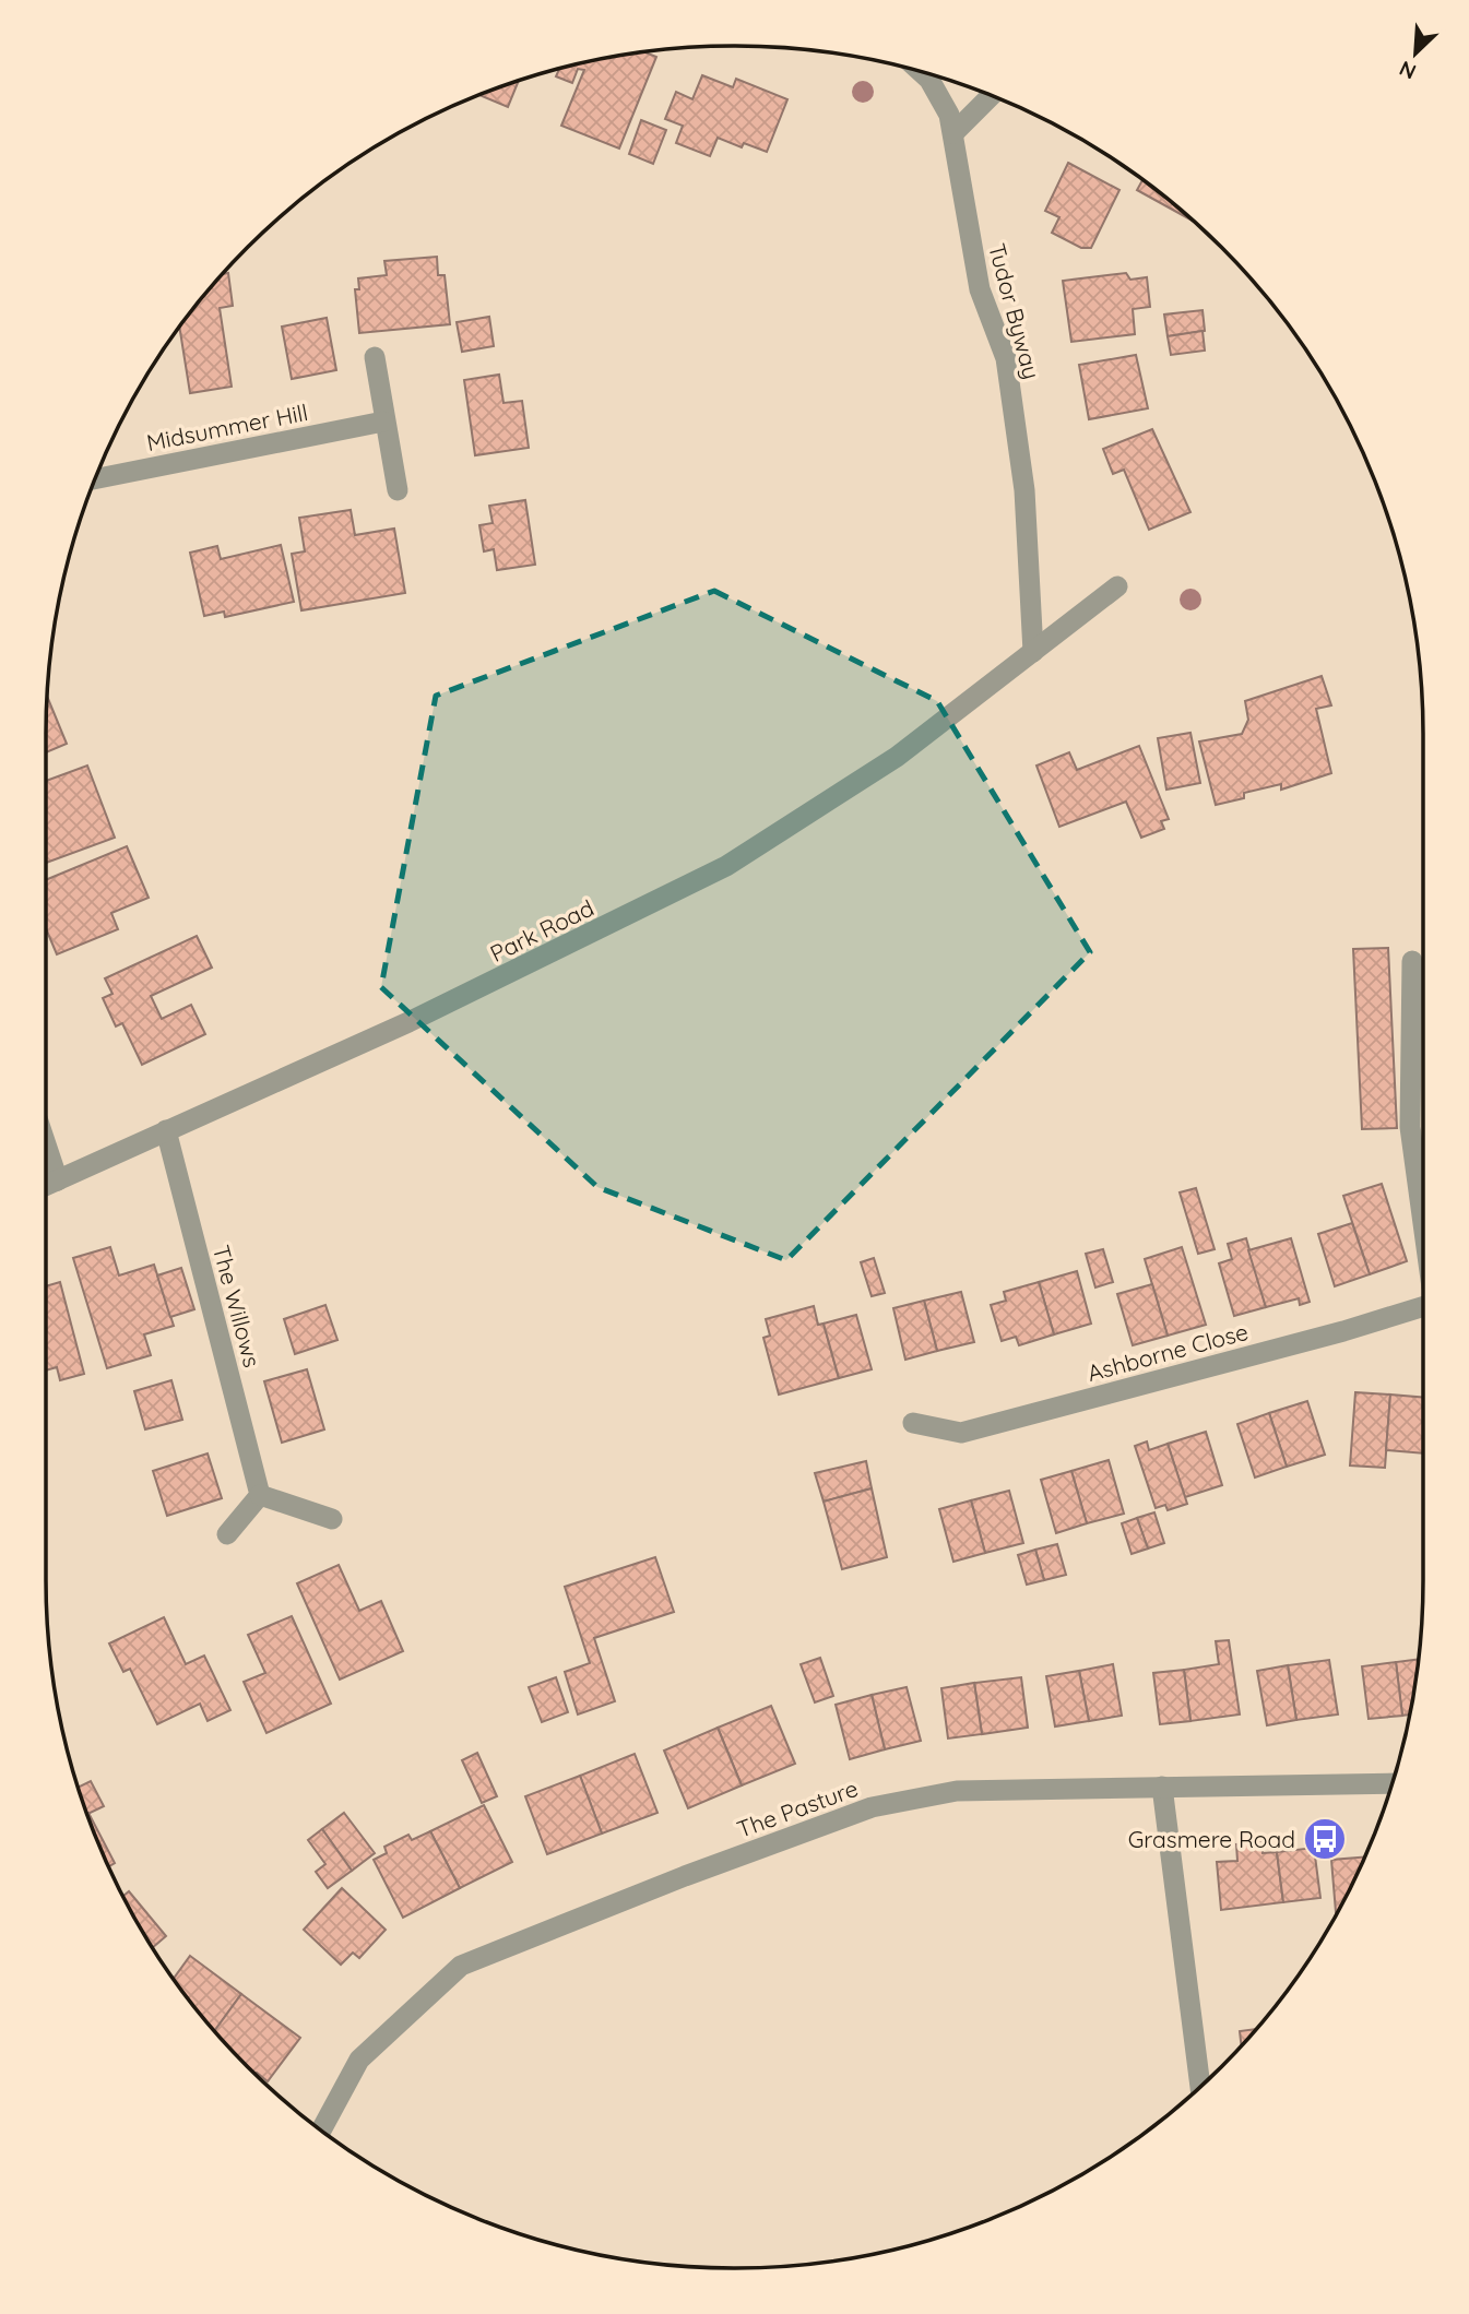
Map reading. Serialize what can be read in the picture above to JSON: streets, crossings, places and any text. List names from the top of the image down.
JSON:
{
  "streets": {
    "street": [
      "Tudor Byway",
      "Midsummer Hill",
      "Park Road",
      "The Willows",
      "Ashborne Close",
      "The Pasture"
    ]
  },
  "crossings": [
    ["Tudor Byway", "Park Road"],
    ["Park Road", "The Willows"]
  ],
  "places": {
    "bus stop": ["Grasmere Road"]
  },
  "north": "bottom left"
}
